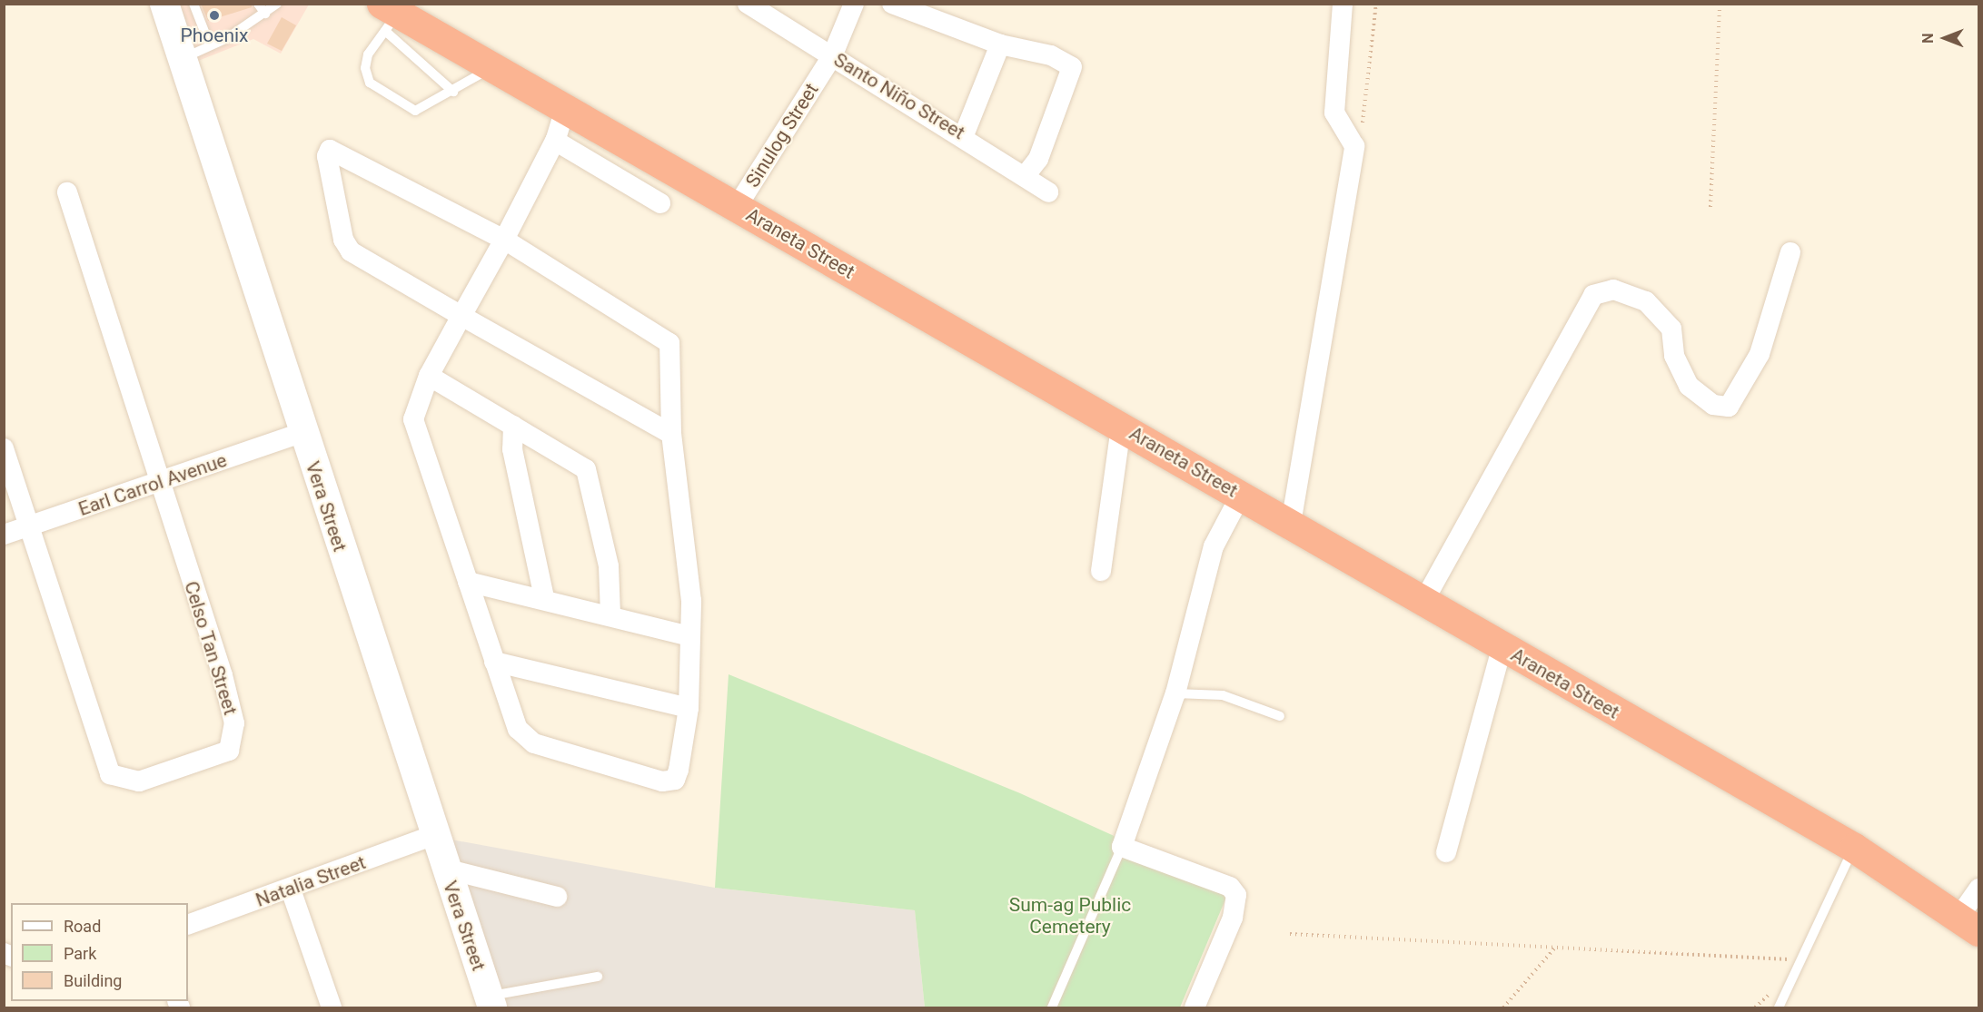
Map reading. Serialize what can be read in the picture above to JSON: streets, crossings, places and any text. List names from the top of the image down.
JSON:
{
  "streets": {
    "highway": ["Araneta Street"],
    "street": [
      "Santo Niño Street",
      "Sinulog Street",
      "Earl Carrol Avenue",
      "Vera Street",
      "Celso Tan Street",
      "Natalia Street"
    ]
  },
  "crossings": [
    ["Santo Niño Street", "Sinulog Street"],
    ["Sinulog Street", "Araneta Street"],
    ["Earl Carrol Avenue", "Vera Street"],
    ["Earl Carrol Avenue", "Celso Tan Street"],
    ["Vera Street", "Natalia Street"]
  ],
  "parks": ["Sum-ag Public Cemetery"],
  "places": ["Phoenix"],
  "legend": ["Road", "Park", "Building"],
  "north": "left"
}
